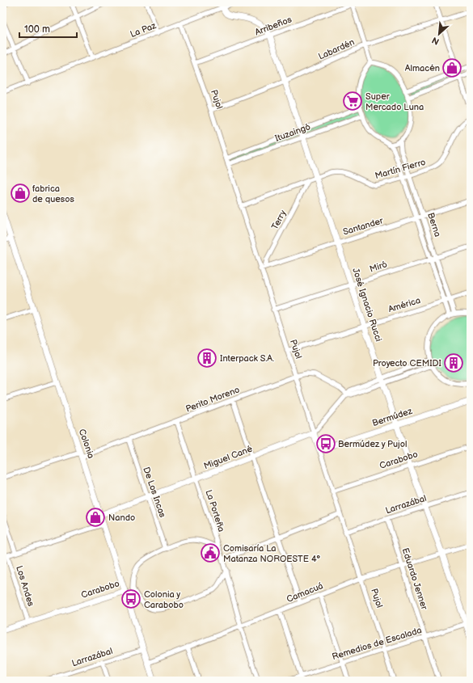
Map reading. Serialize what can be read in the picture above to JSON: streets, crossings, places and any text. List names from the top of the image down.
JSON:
{
  "streets": {
    "street": [
      "Arribeños",
      "La Paz",
      "Labardén",
      "Pujol",
      "Ituzaingó",
      "Martín Fierro",
      "Terry",
      "Berna",
      "Santander",
      "Miró",
      "José Ignacio Rucci",
      "América",
      "Perito Moreno",
      "Bermúdez",
      "Colonia",
      "Miguel Cané",
      "Carabobo",
      "De Los Incas",
      "Larrazábal",
      "La Porteña",
      "Eduardo Jenner",
      "Los Andes",
      "Camacuá",
      "Remedios de Escalada"
    ]
  },
  "crossings": [
    ["Arribeños", "Pujol"],
    ["Arribeños", "José Ignacio Rucci"],
    ["La Paz", "Pujol"],
    ["La Paz", "José Ignacio Rucci"],
    ["Labardén", "Pujol"],
    ["Labardén", "José Ignacio Rucci"],
    ["Pujol", "Ituzaingó"],
    ["Pujol", "Martín Fierro"],
    ["Pujol", "Terry"],
    ["Pujol", "Santander"],
    ["Pujol", "Miró"],
    ["Pujol", "América"],
    ["Pujol", "Perito Moreno"],
    ["Pujol", "Bermúdez"],
    ["Pujol", "Miguel Cané"],
    ["Pujol", "Carabobo"],
    ["Pujol", "Larrazábal"],
    ["Pujol", "Camacuá"],
    ["Pujol", "Remedios de Escalada"],
    ["Ituzaingó", "Berna"],
    ["Ituzaingó", "José Ignacio Rucci"],
    ["Martín Fierro", "Terry"],
    ["Martín Fierro", "Berna"],
    ["Martín Fierro", "José Ignacio Rucci"],
    ["Terry", "Santander"],
    ["Berna", "Santander"],
    ["Berna", "Miró"],
    ["Berna", "América"],
    ["Santander", "José Ignacio Rucci"],
    ["Miró", "José Ignacio Rucci"],
    ["José Ignacio Rucci", "América"],
    ["José Ignacio Rucci", "Bermúdez"],
    ["José Ignacio Rucci", "Carabobo"],
    ["José Ignacio Rucci", "Larrazábal"],
    ["José Ignacio Rucci", "Camacuá"],
    ["José Ignacio Rucci", "Remedios de Escalada"],
    ["Perito Moreno", "Colonia"],
    ["Perito Moreno", "Miguel Cané"],
    ["Perito Moreno", "De Los Incas"],
    ["Perito Moreno", "La Porteña"],
    ["Colonia", "Miguel Cané"],
    ["Colonia", "Carabobo"],
    ["Colonia", "Larrazábal"],
    ["Colonia", "Camacuá"],
    ["Miguel Cané", "De Los Incas"],
    ["Miguel Cané", "La Porteña"],
    ["Carabobo", "De Los Incas"],
    ["Carabobo", "La Porteña"],
    ["Carabobo", "Los Andes"],
    ["De Los Incas", "La Porteña"],
    ["Larrazábal", "Eduardo Jenner"],
    ["La Porteña", "Camacuá"],
    ["Eduardo Jenner", "Camacuá"],
    ["Eduardo Jenner", "Remedios de Escalada"]
  ],
  "places": {
    "shop": ["Almacén", "fabrica de quesos", "Nando"],
    "supermarket": ["Super Mercado Luna"],
    "building": ["Interpack S.A.", "Proyecto CEMIDI"],
    "bus stop": ["Bermúdez y Pujol", "Colonia y Carabobo"],
    "public building": ["Comisaría La Matanza NOROESTE 4°"]
  },
  "scale_bar": "100 m",
  "north": "bottom left"
}
